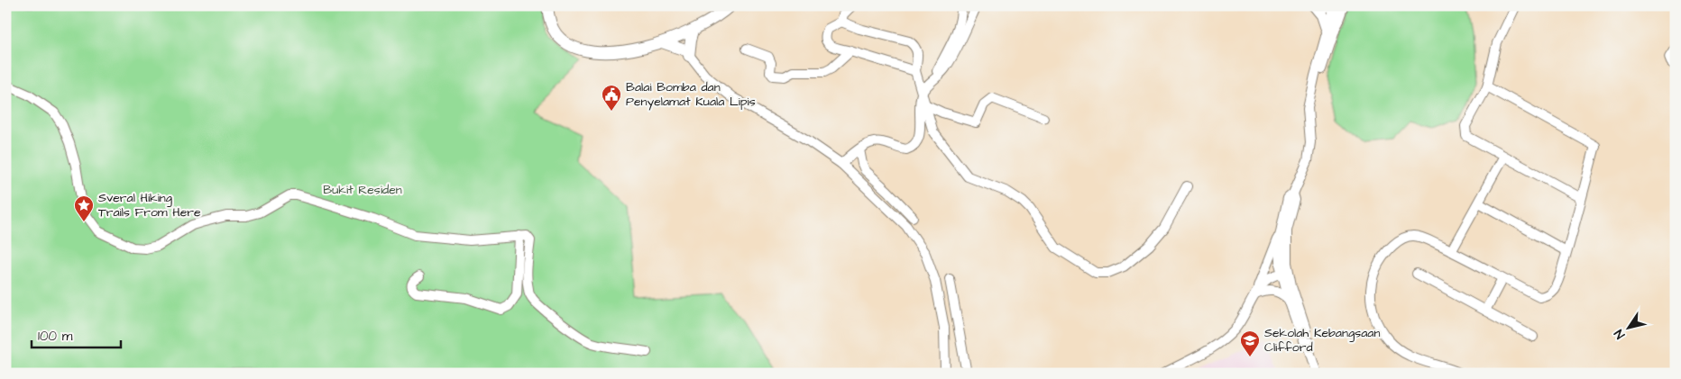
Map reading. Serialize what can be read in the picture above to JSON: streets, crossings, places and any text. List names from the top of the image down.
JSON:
{
  "parks": ["Bukit Residen"],
  "places": {
    "public building": ["Balai Bomba dan Penyelamat Kuala Lipis"],
    "place": ["Sveral Hiking Trails From Here"],
    "school or university": ["Sekolah Kebangsaan Clifford"]
  },
  "scale_bar": "100 m",
  "north": "bottom left"
}
